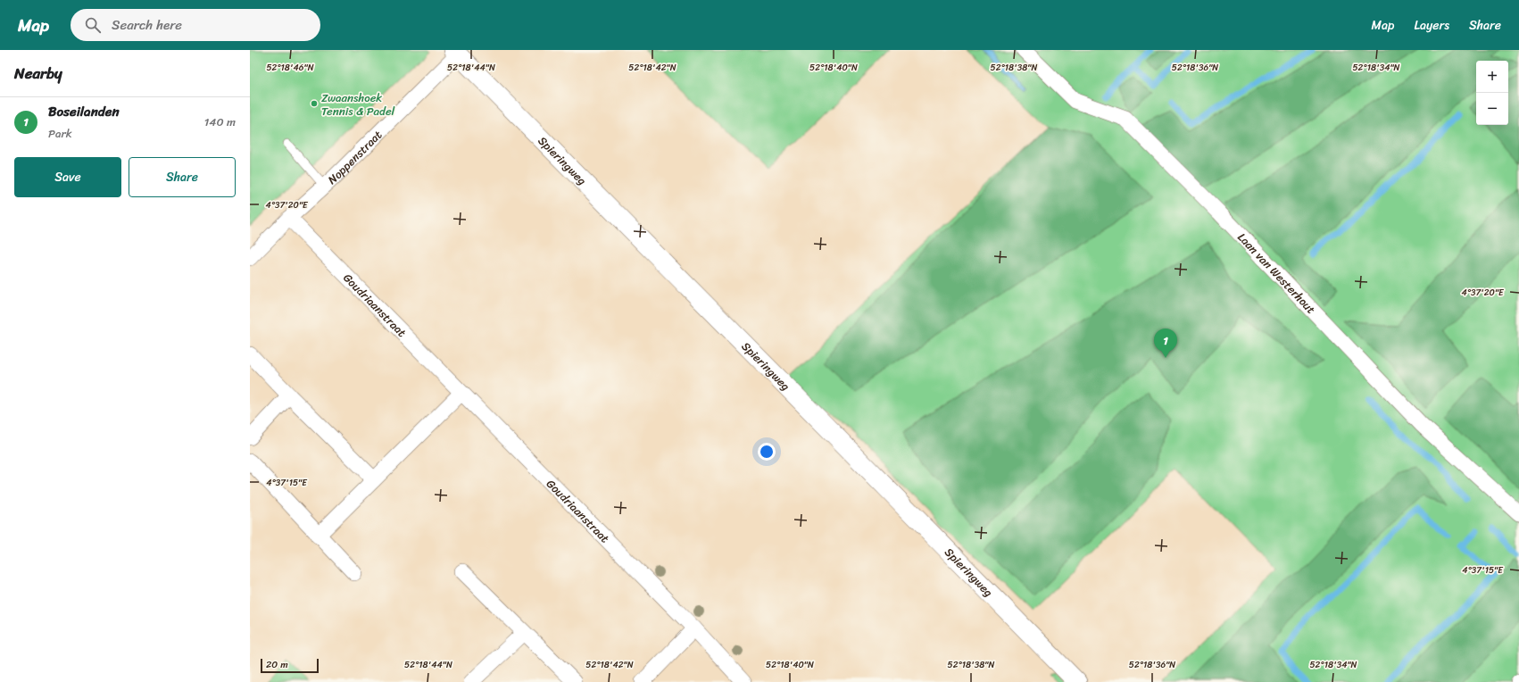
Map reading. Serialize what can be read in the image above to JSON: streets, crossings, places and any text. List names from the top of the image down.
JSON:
{
  "streets": {
    "street": [
      "Noppenstraat",
      "Spieringweg",
      "Laan van Westerhout",
      "Goudriaanstraat"
    ]
  },
  "crossings": [
    ["Noppenstraat", "Spieringweg"],
    ["Noppenstraat", "Goudriaanstraat"]
  ],
  "places": ["Zwaanshoek Tennis & Padel"],
  "scale_bar": "20 m",
  "page": {
    "header": "Map",
    "search": "Search here",
    "nav": ["Map", "Layers", "Share"],
    "heading": "Nearby",
    "map_buttons": ["+", "−"],
    "list": [
      {
        "mark": "1",
        "name": "Boseilanden",
        "note": "Park",
        "value": "140 m"
      }
    ],
    "buttons": ["Save", "Share"],
    "pins": "1",
    "scale": "20 m"
  },
  "coordinates": [
    "52°18'46\"N",
    "52°18'44\"N",
    "52°18'42\"N",
    "52°18'40\"N",
    "52°18'38\"N",
    "52°18'36\"N",
    "52°18'34\"N",
    "4°37'20\"E",
    "4°37'15\"E"
  ]
}
